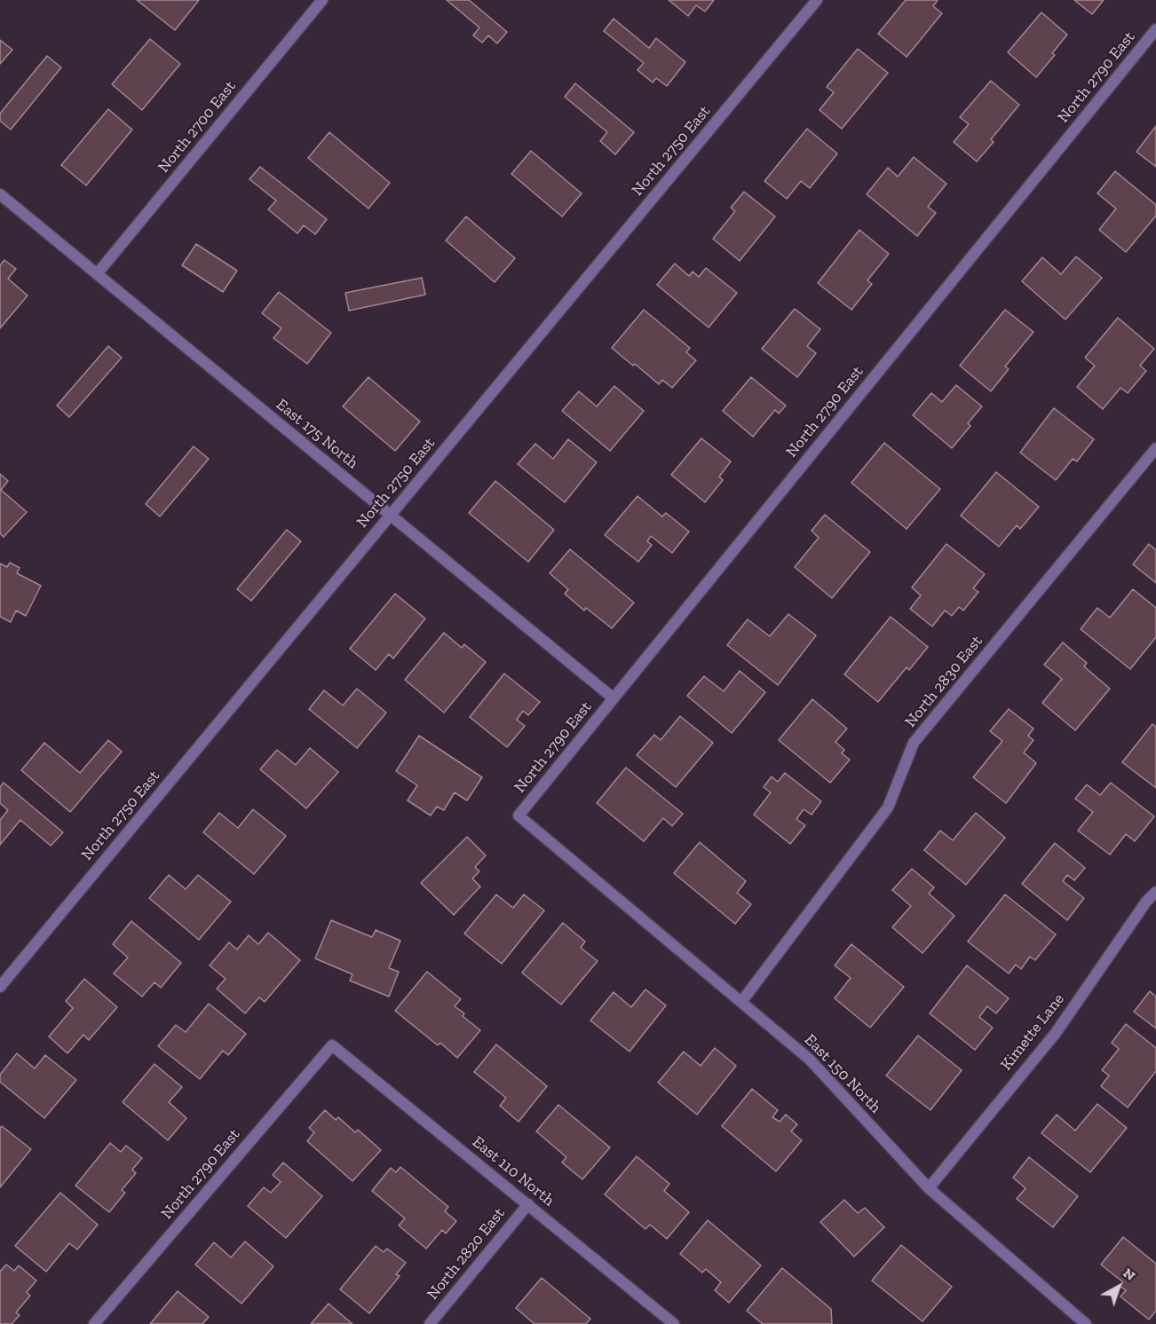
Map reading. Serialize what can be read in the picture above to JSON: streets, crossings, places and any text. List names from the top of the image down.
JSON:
{
  "streets": {
    "street": [
      "North 2790 East",
      "North 2700 East",
      "North 2750 East",
      "East 175 North",
      "North 2830 East",
      "Kimette Lane",
      "East 150 North",
      "East 110 North",
      "North 2820 East"
    ]
  },
  "crossings": [
    ["North 2790 East", "East 175 North"],
    ["North 2790 East", "East 150 North"],
    ["North 2790 East", "East 110 North"],
    ["North 2700 East", "East 175 North"],
    ["North 2750 East", "East 175 North"],
    ["North 2830 East", "East 150 North"],
    ["Kimette Lane", "East 150 North"],
    ["East 110 North", "North 2820 East"]
  ],
  "north": "top right"
}
